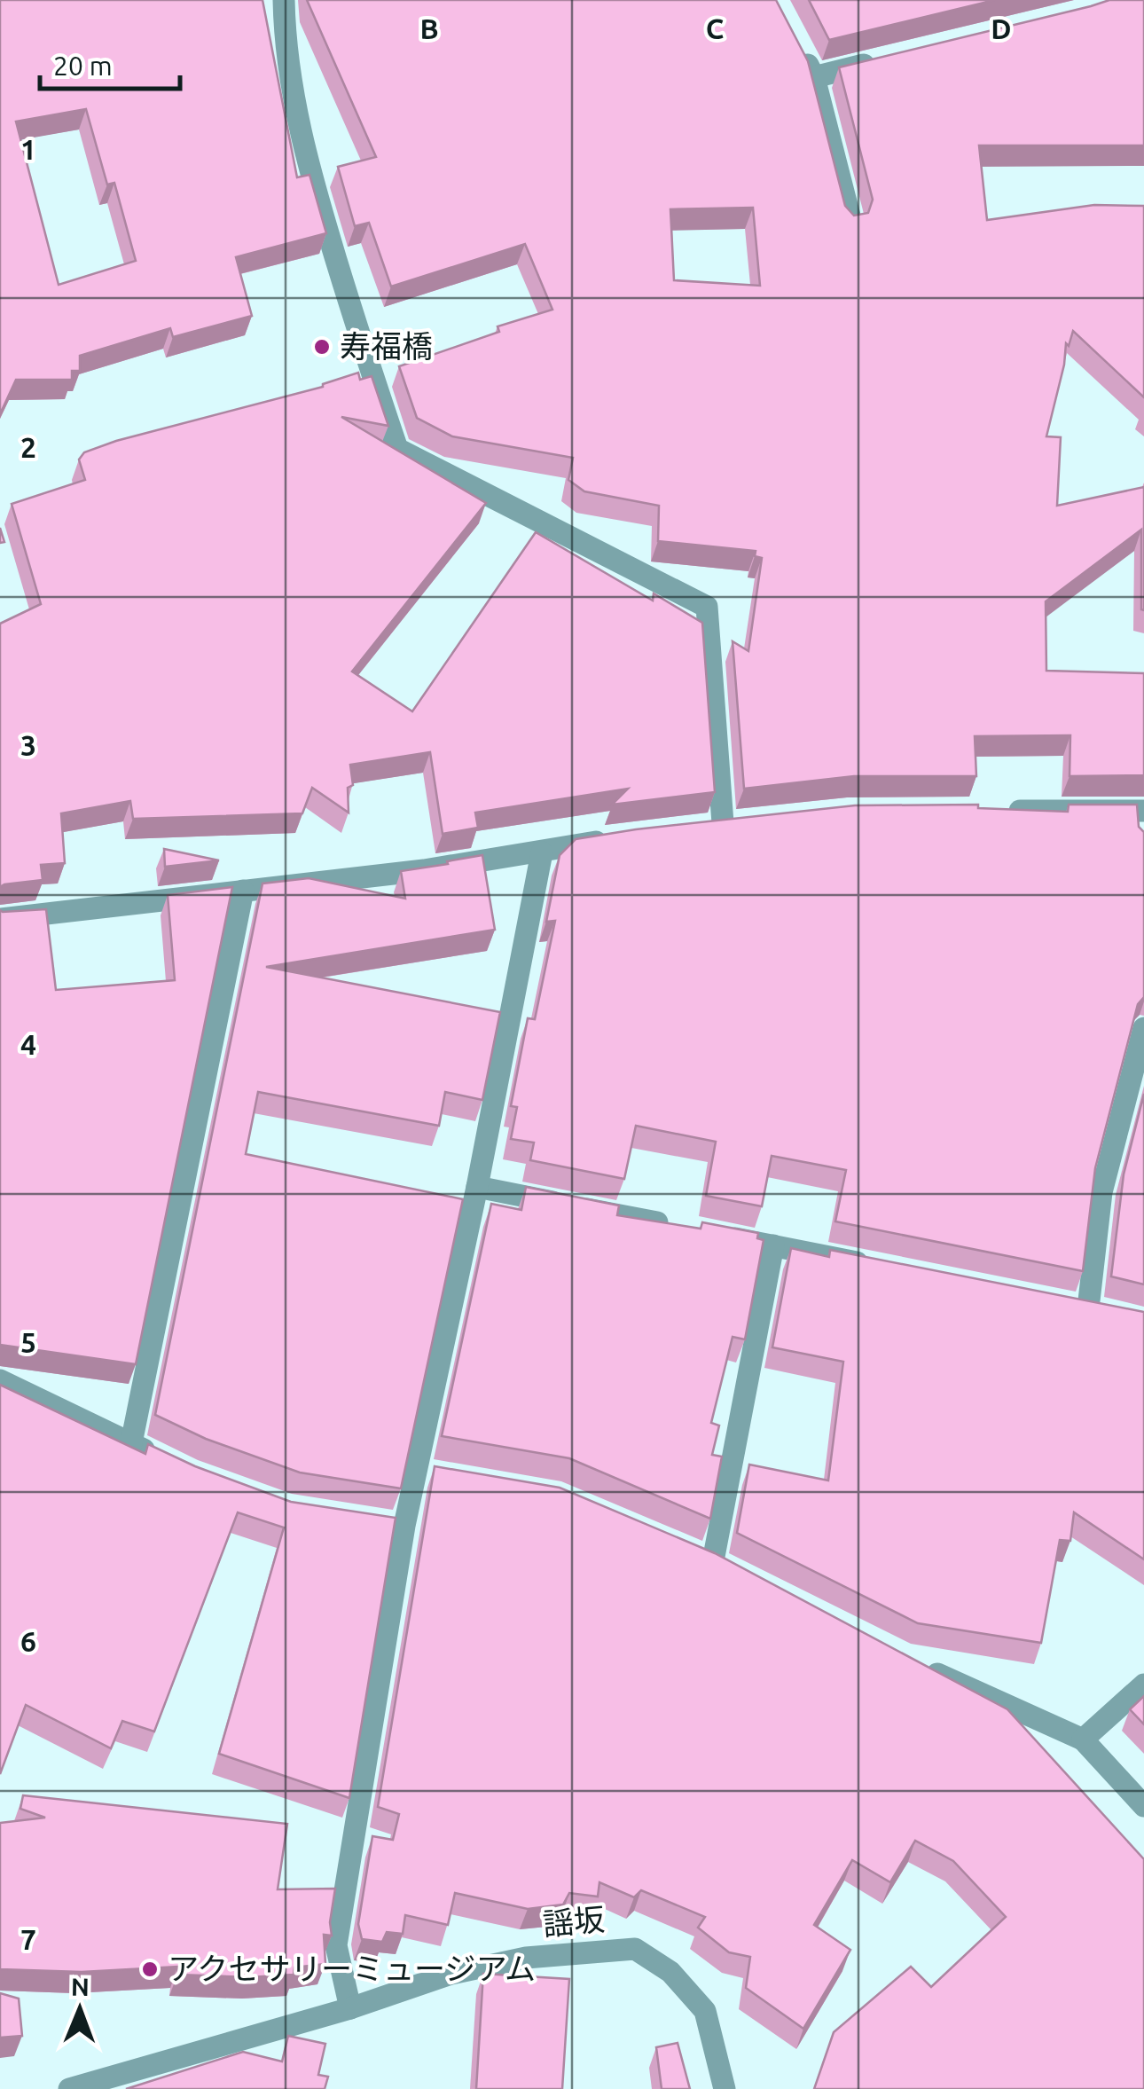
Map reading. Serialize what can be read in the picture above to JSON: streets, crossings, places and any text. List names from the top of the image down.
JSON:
{
  "streets": {
    "street": ["謡坂"]
  },
  "places": ["寿福橋", "アクセサリーミュージアム"],
  "scale_bar": "20 m",
  "north": "top",
  "grid": {
    "columns": ["B", "C", "D"],
    "rows": [
      "1",
      "2",
      "3",
      "4",
      "5",
      "6",
      "7"
    ]
  }
}
